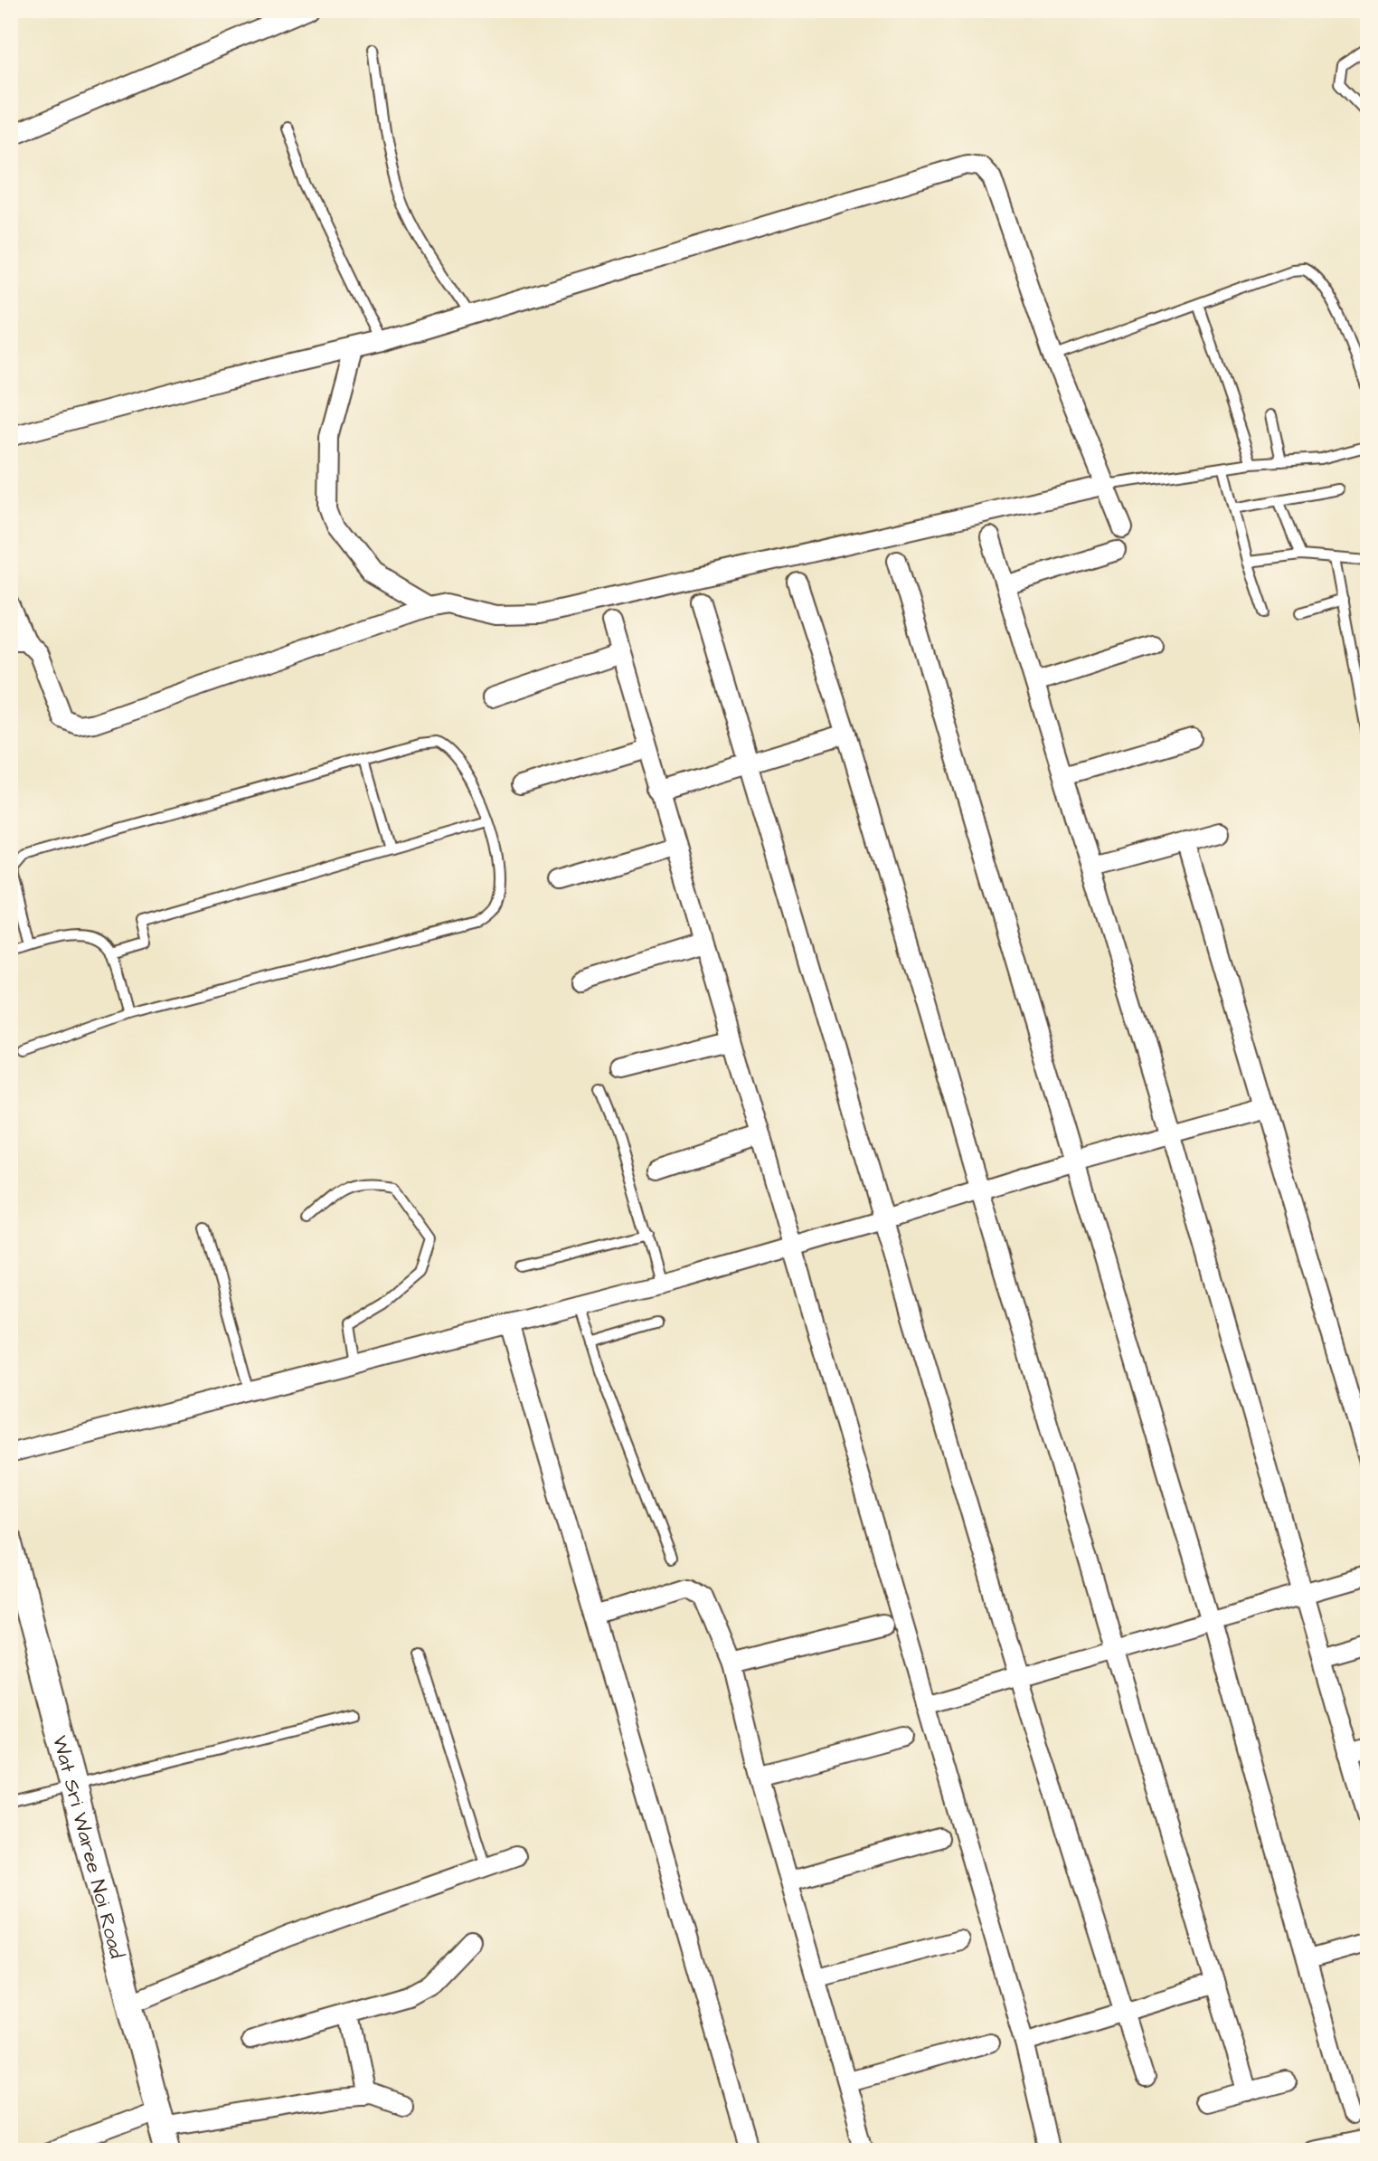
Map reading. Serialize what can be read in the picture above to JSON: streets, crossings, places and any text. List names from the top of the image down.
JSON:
{
  "streets": {
    "main road": ["Wat Sri Waree Noi Road"]
  }
}
